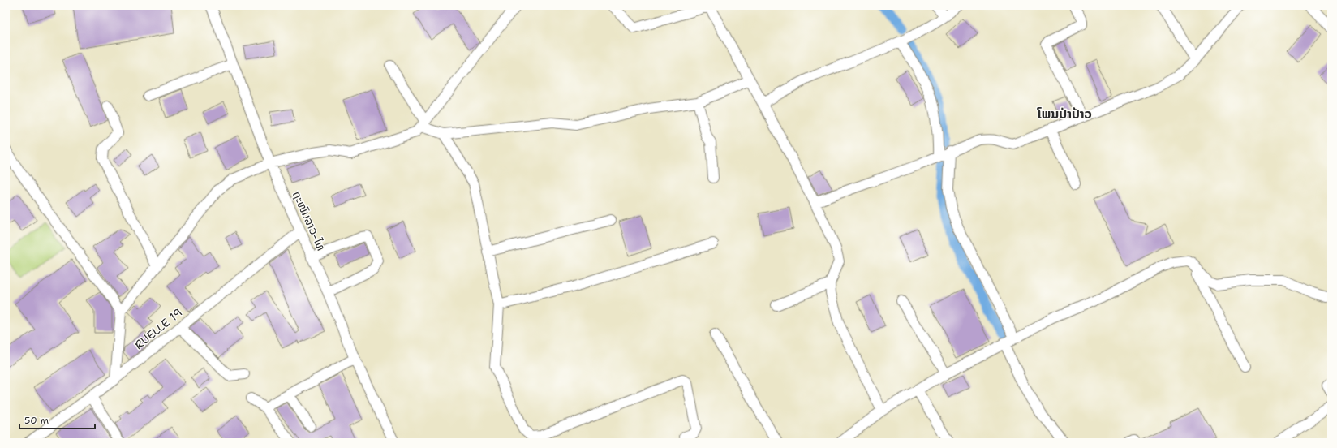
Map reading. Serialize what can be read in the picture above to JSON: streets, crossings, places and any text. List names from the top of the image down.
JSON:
{
  "streets": {
    "street": ["ຖະໜົນລາວ-ໄທ", "RUELLE 19"]
  },
  "crossings": [
    ["ຖະໜົນລາວ-ໄທ", "RUELLE 19"]
  ],
  "districts": ["ໂພນປ່າປ້າວ"],
  "scale_bar": "50 m"
}
